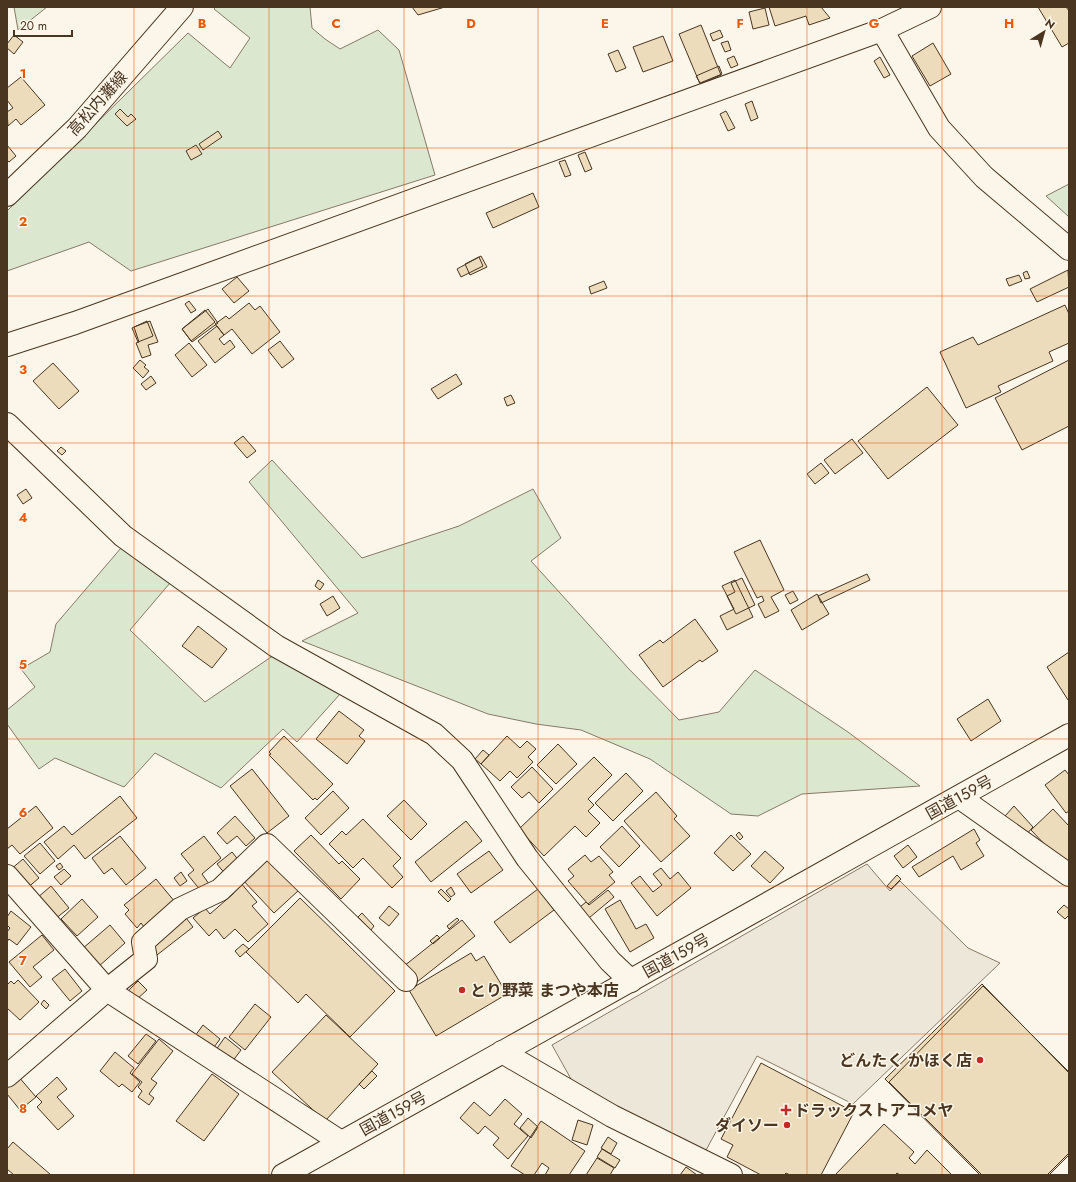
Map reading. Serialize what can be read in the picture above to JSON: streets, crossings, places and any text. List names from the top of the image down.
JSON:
{
  "streets": {
    "main road": ["高松内灘線", "国道159号"]
  },
  "places": {
    "other": ["とり野菜 まつや本店", "どんたく かほく店", "ダイソー"],
    "health": ["ドラックストアコメヤ"]
  },
  "scale_bar": "20 m",
  "north": "top right",
  "grid": {
    "columns": [
      "B",
      "C",
      "D",
      "E",
      "F",
      "G",
      "H"
    ],
    "rows": [
      "1",
      "2",
      "3",
      "4",
      "5",
      "6",
      "7",
      "8"
    ]
  }
}
